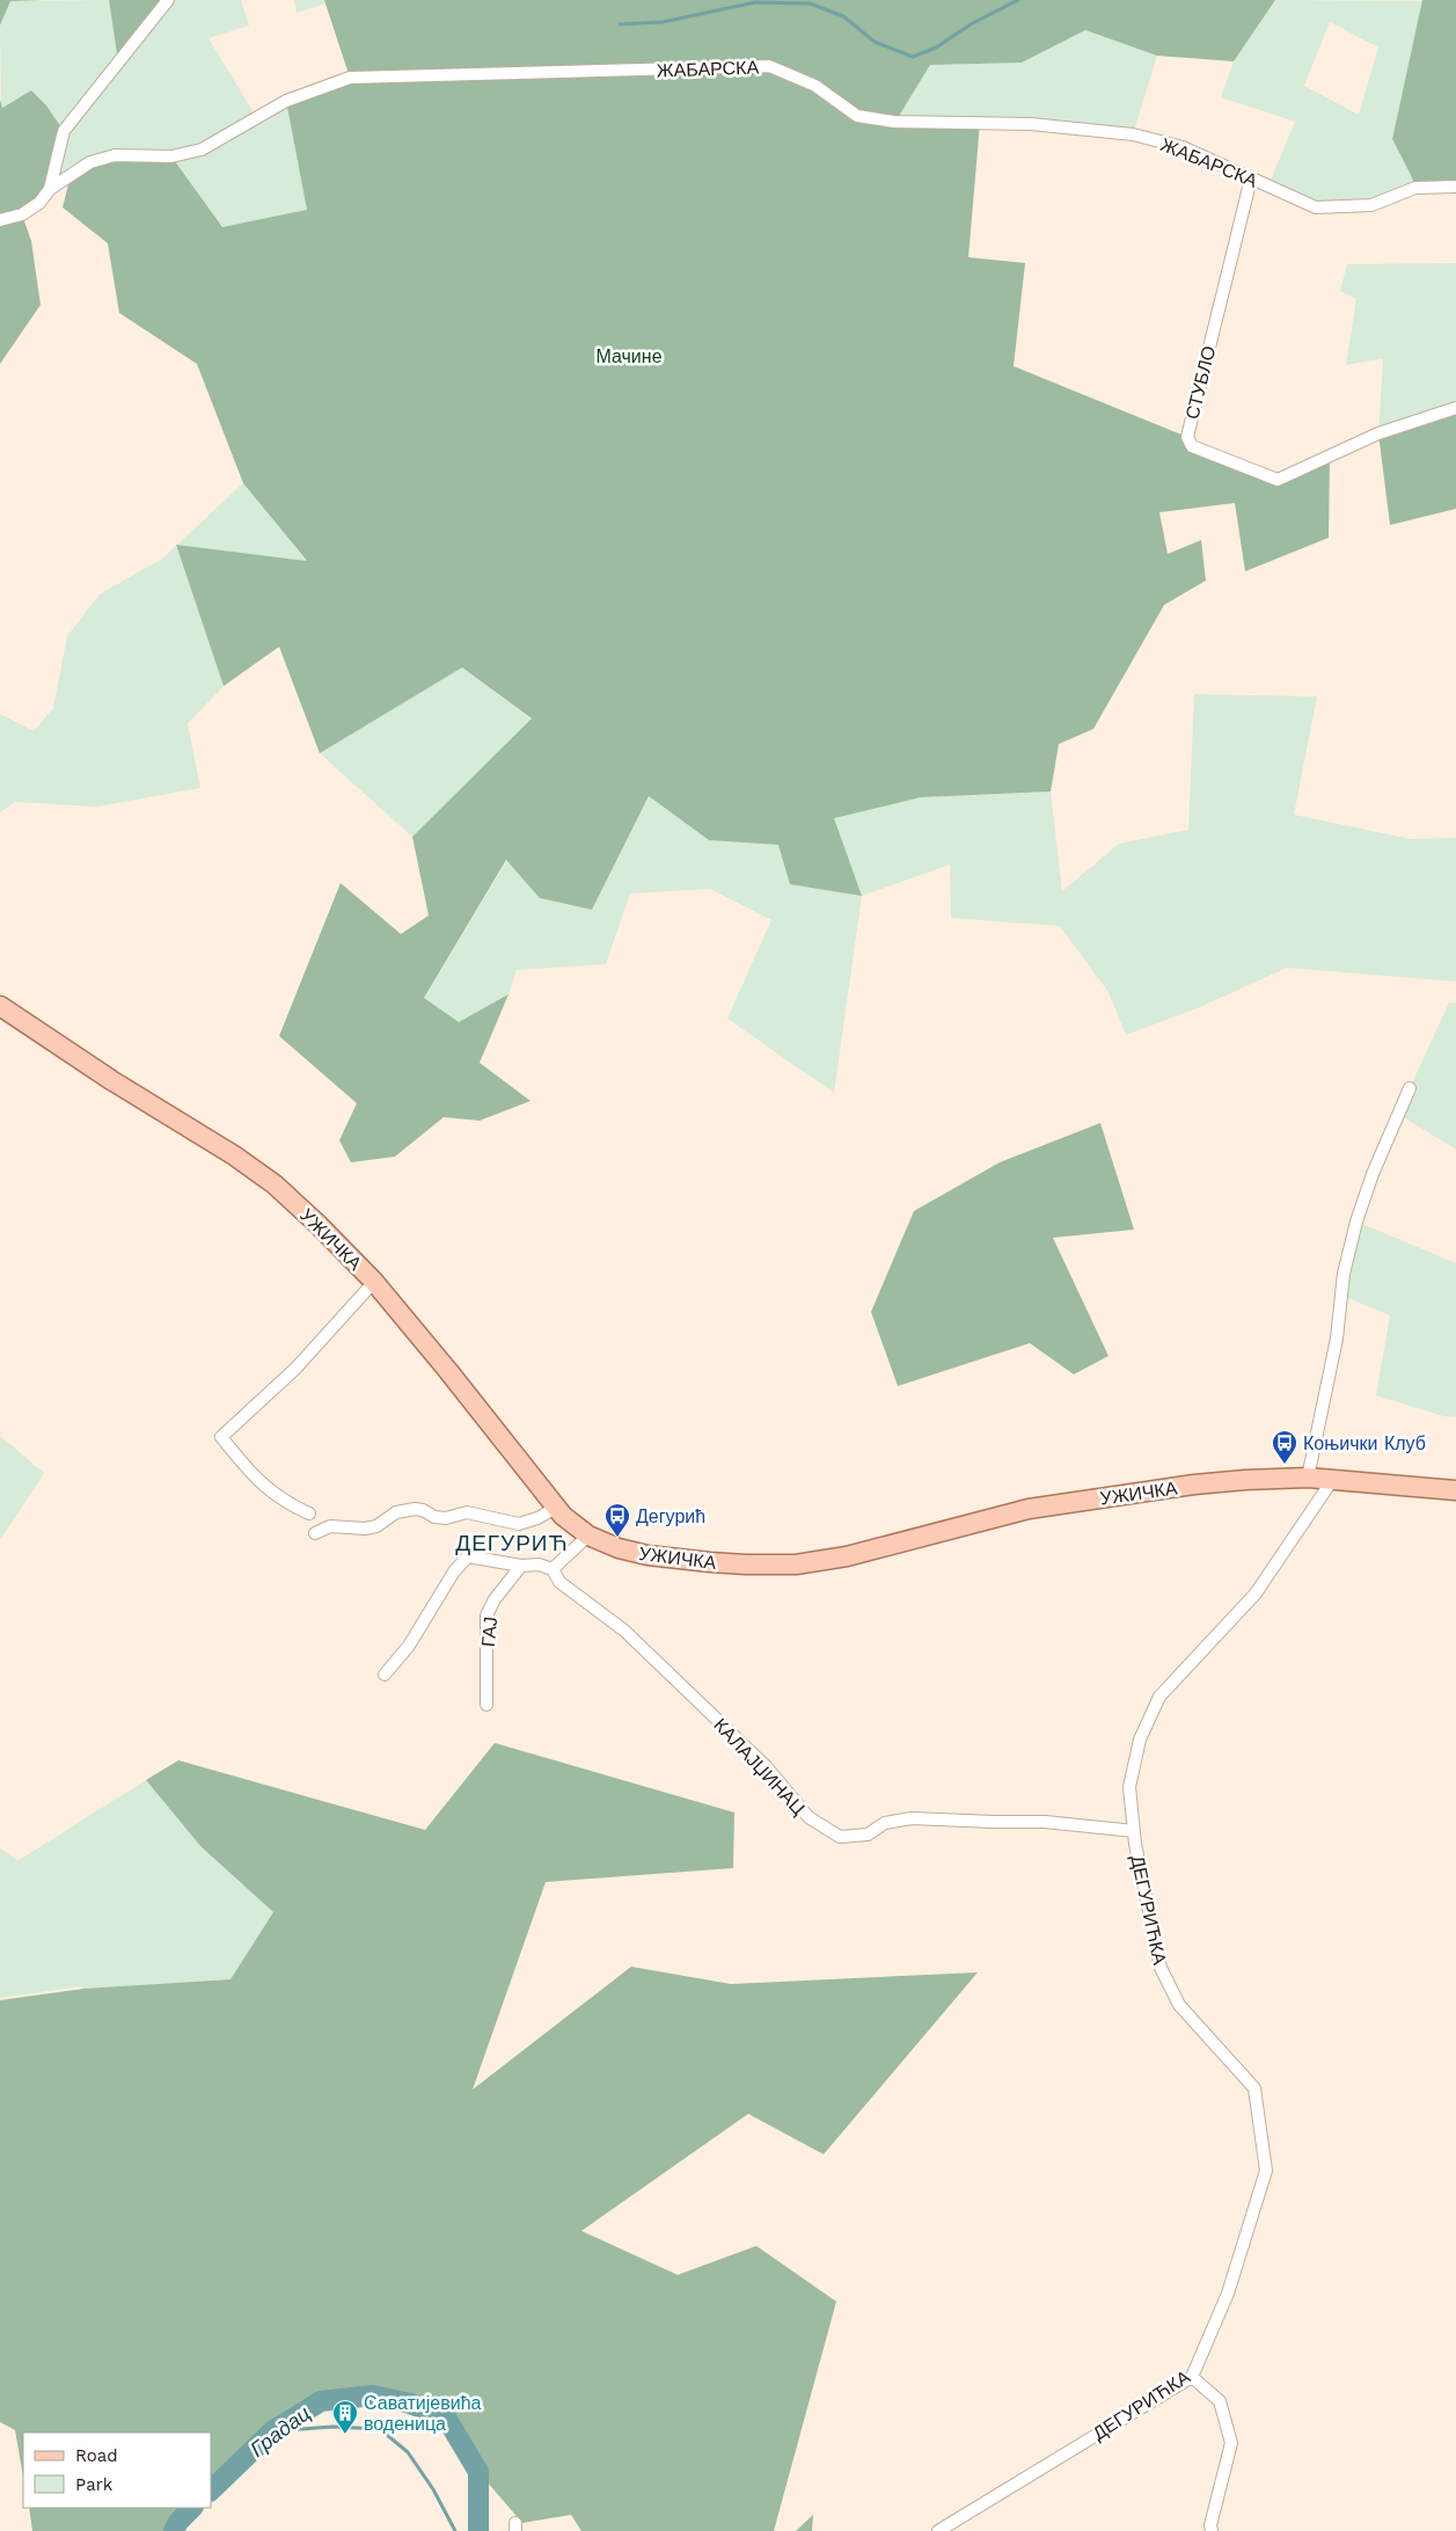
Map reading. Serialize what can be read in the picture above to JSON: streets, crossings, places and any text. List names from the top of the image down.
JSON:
{
  "streets": {
    "main road": ["УЖИЧКА"],
    "street": [
      "ЖАБАРСКА",
      "СТУБЛО",
      "ГАЈ",
      "КАЛАЈЏИНАЦ",
      "ДЕГУРИЋКА"
    ]
  },
  "crossings": [
    ["ЖАБАРСКА", "СТУБЛО"],
    ["УЖИЧКА", "ДЕГУРИЋКА"],
    ["КАЛАЈЏИНАЦ", "ДЕГУРИЋКА"]
  ],
  "districts": ["ДЕГУРИЋ"],
  "water": ["Градац"],
  "parks": ["Мачине"],
  "places": {
    "bus stop": ["Коњички Клуб", "Дегурић"],
    "building": ["Саватијевића воденица"]
  },
  "legend": ["Road", "Park"]
}
